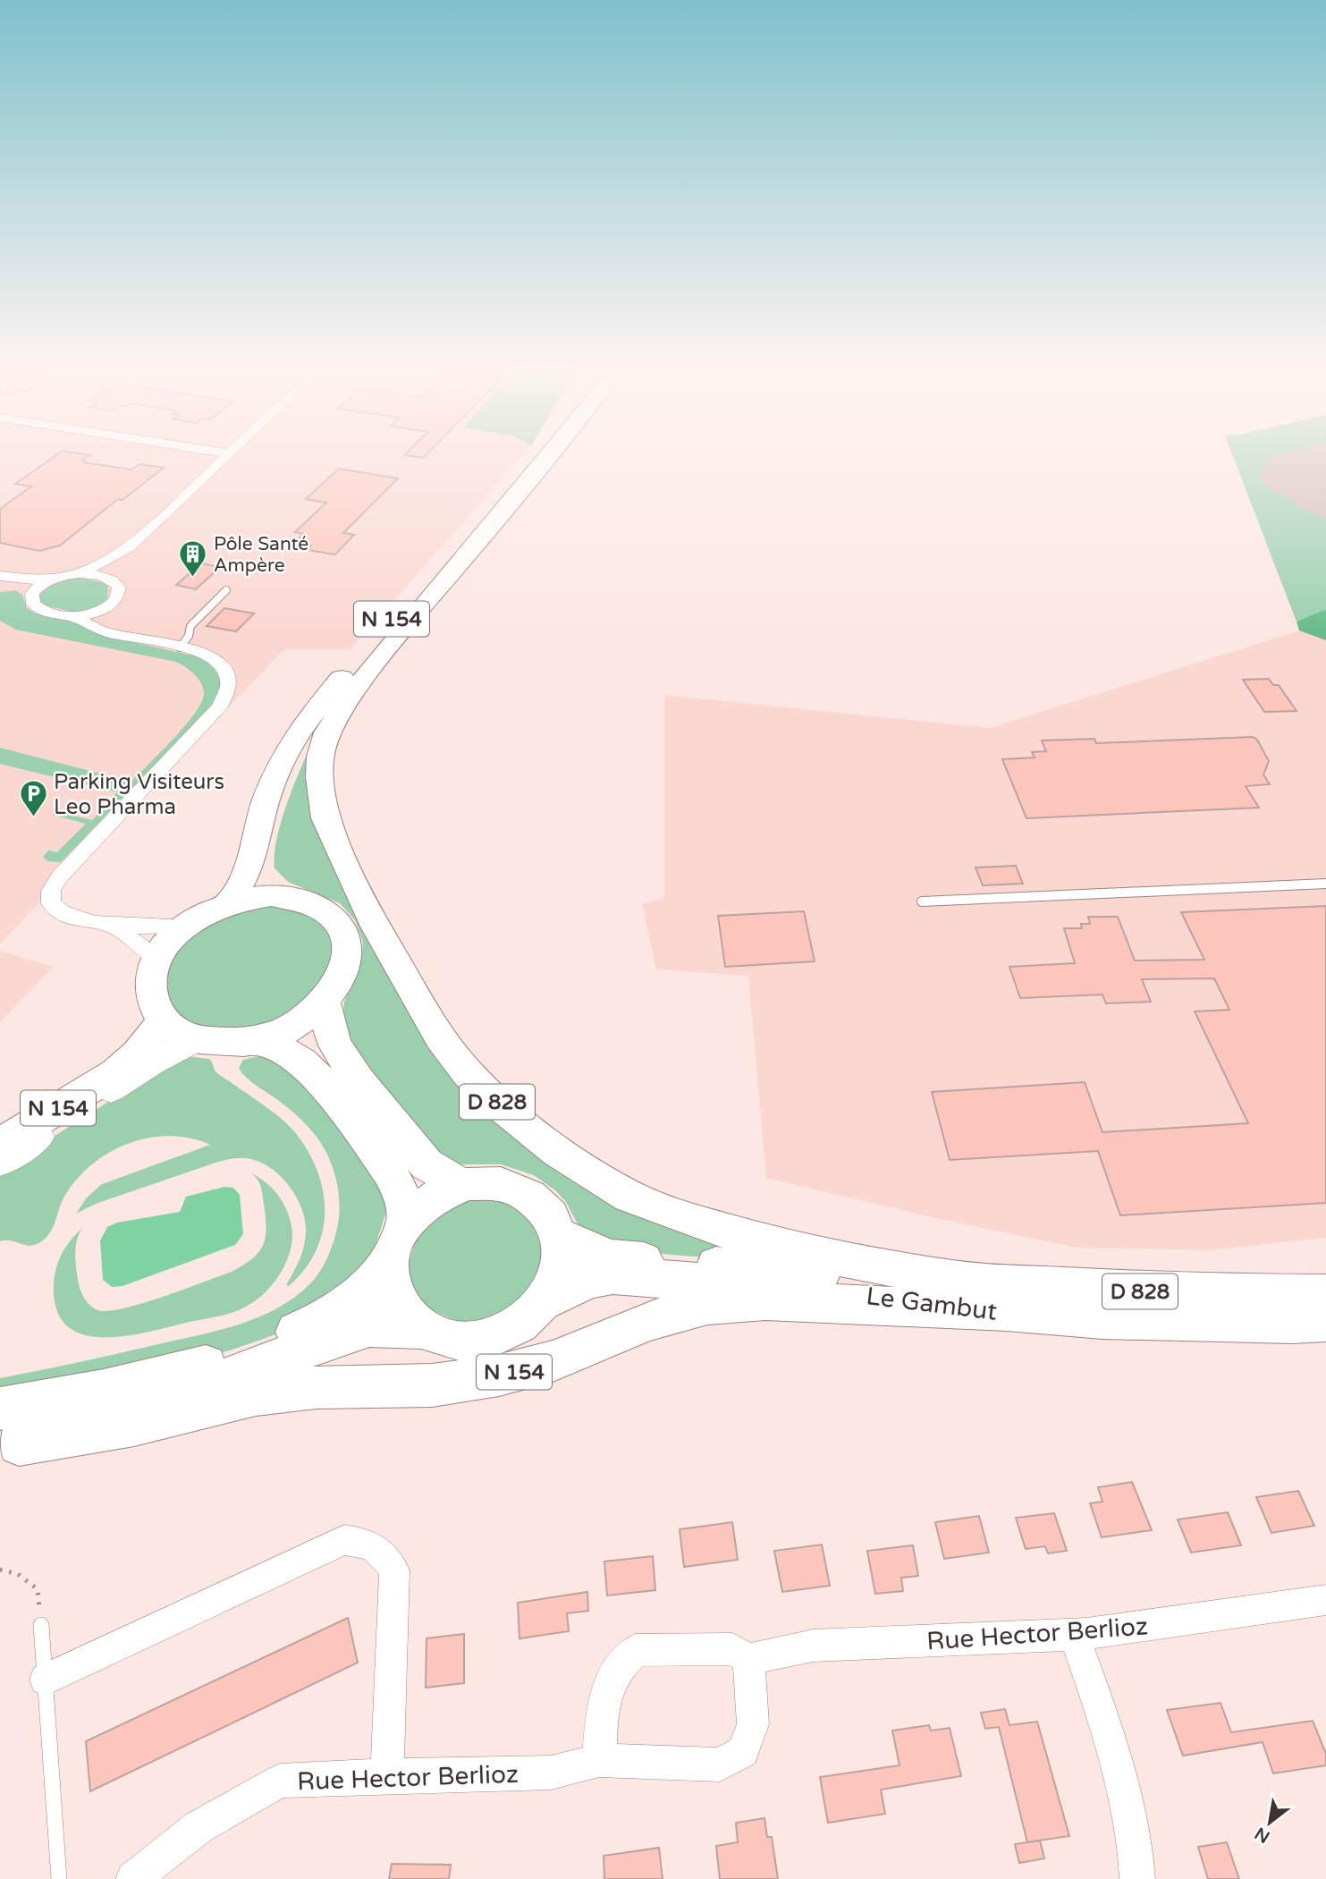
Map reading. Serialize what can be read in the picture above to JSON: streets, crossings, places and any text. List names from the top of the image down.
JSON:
{
  "streets": {
    "main road": ["N 154", "D 828", "Le Gambut"],
    "street": ["Rue Hector Berlioz"]
  },
  "crossings": [
    ["N 154", "D 828"],
    ["N 154", "Le Gambut"],
    ["D 828", "Le Gambut"]
  ],
  "places": {
    "building": ["Pôle Santé Ampère"],
    "parking": ["Parking Visiteurs Leo Pharma"]
  },
  "north": "bottom left"
}
